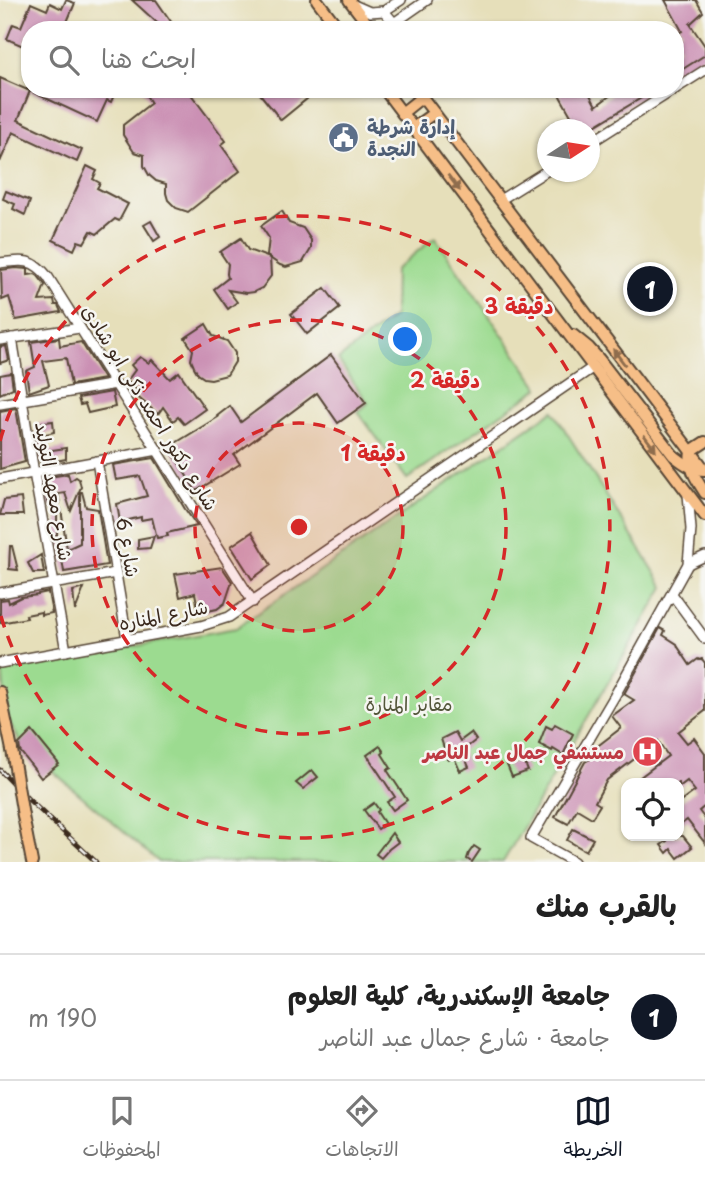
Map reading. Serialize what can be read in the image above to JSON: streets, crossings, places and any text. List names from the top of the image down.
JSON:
{
  "streets": {
    "street": [
      "شارع دكتور احمد ذكى ابو شادى",
      "شارع معهد التوليد",
      "شارع 6",
      "شارع المناره"
    ]
  },
  "crossings": [
    ["شارع دكتور احمد ذكى ابو شادى", "شارع المناره"],
    ["شارع معهد التوليد", "شارع المناره"],
    ["شارع 6", "شارع المناره"]
  ],
  "parks": ["مقابر المنارة"],
  "places": {
    "public building": ["إدارة شرطة النجدة"],
    "hospital": ["مستشفي جمال عبد الناصر"]
  },
  "north": "right",
  "page": {
    "search": "ابحث هنا",
    "pins": "1",
    "heading": "بالقرب منك",
    "list": [
      {
        "mark": "1",
        "name": "جامعة الإسكندرية، كلية العلوم",
        "note": "جامعة · شارع جمال عبد الناصر",
        "value": "190 m"
      }
    ],
    "nav": ["الخريطة", "الاتجاهات", "المحفوظات"]
  },
  "rings": ["3 دقيقة", "2 دقيقة", "1 دقيقة"]
}
